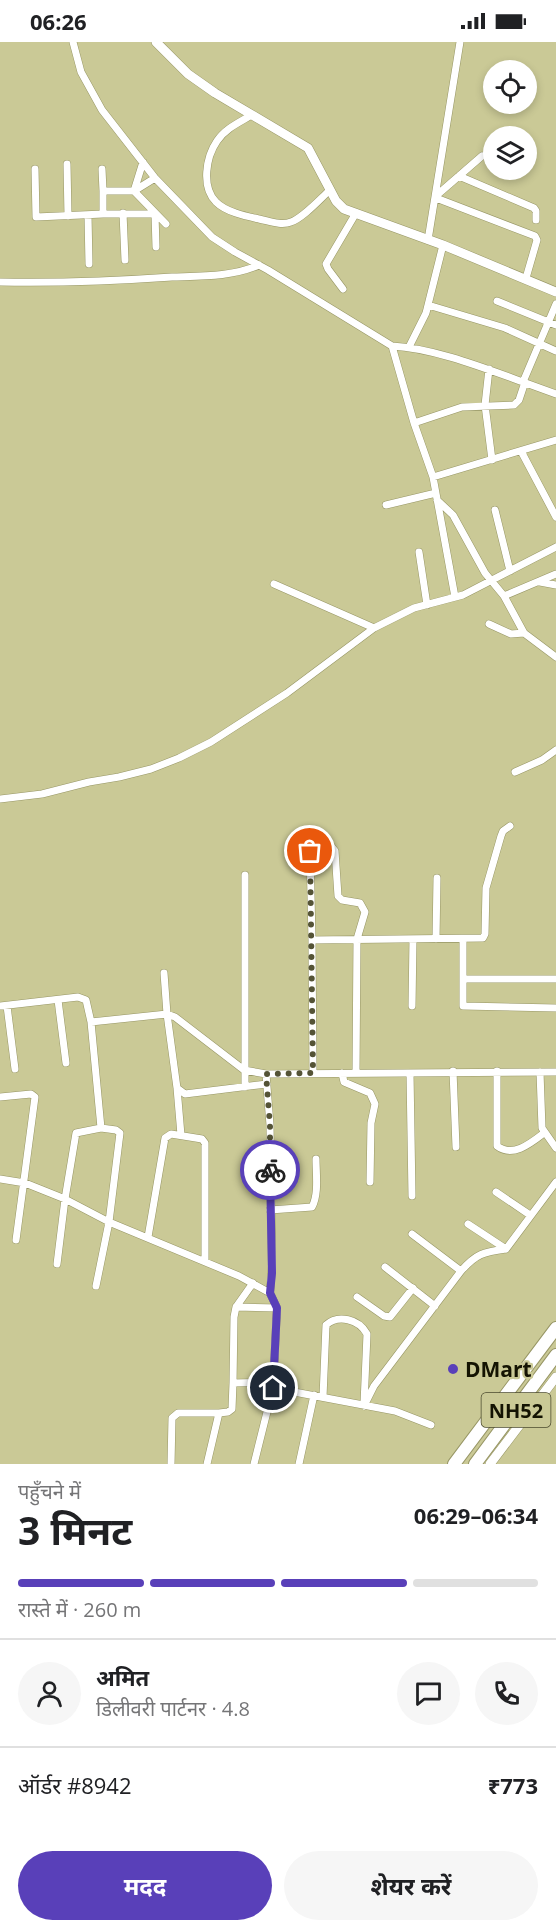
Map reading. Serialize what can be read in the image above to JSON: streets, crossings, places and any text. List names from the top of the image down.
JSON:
{
  "streets": {
    "highway": ["NH52"]
  },
  "places": ["DMart"],
  "page": {
    "status": "06:26",
    "heading": ["3 मिनट", "पहुँचने में", "06:29–06:34"],
    "panel": [
      "अमित",
      "डिलीवरी पार्टनर · 4.8",
      "ऑर्डर #8942",
      "₹773"
    ],
    "bar": "रास्ते में · 260 m",
    "buttons": ["मदद", "शेयर करें"]
  }
}
